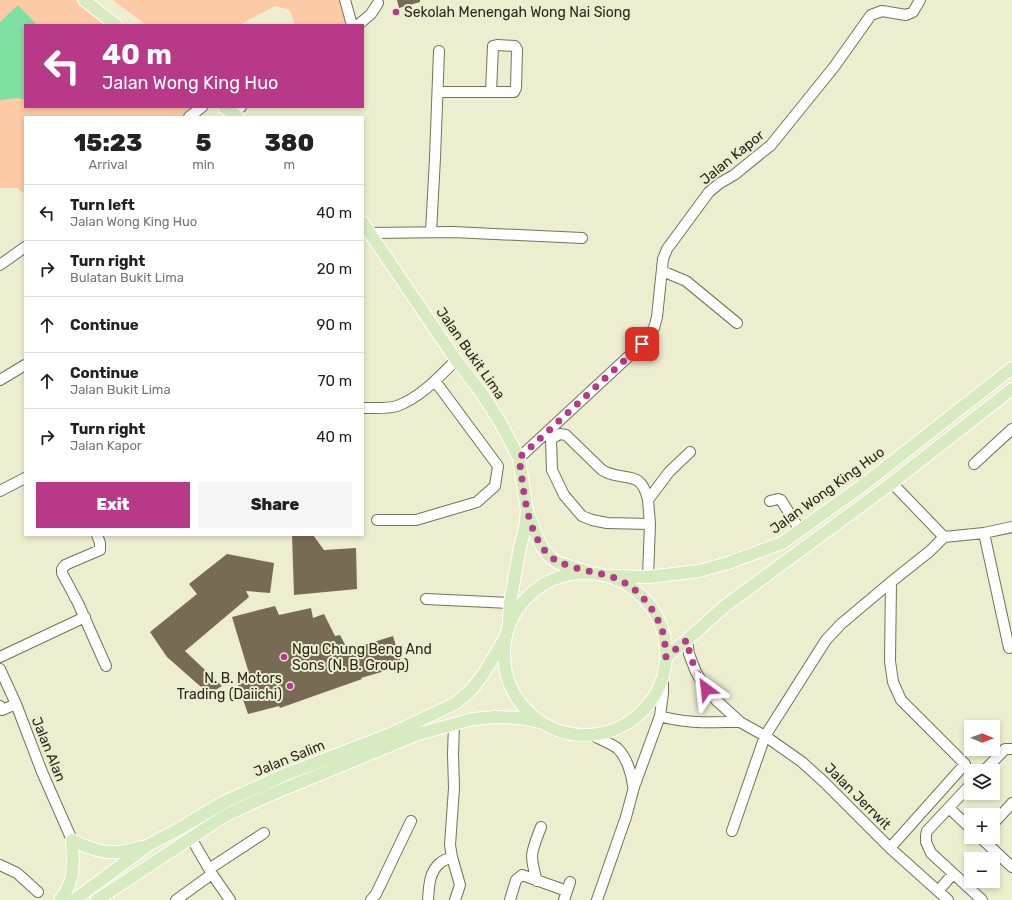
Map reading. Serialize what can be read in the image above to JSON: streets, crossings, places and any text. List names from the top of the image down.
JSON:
{
  "streets": {
    "main road": ["Jalan Bukit Lima", "Jalan Wong King Huo", "Jalan Salim"],
    "street": ["Jalan Kapor", "Jalan Alan", "Jalan Jerrwit"]
  },
  "crossings": [
    ["Jalan Kapor", "Jalan Bukit Lima"]
  ],
  "places": ["Sekolah Menengah Wong Nai Siong", "Ngu Chung Beng And Sons (N. B. Group)", "N. B. Motors Trading (Daiichi)"],
  "north": "right",
  "page": {
    "turn": ["40 m", "Jalan Wong King Huo"],
    "eta": [
      "15:23",
      "Arrival",
      "5",
      "min",
      "380",
      "m"
    ],
    "list": [
      {
        "name": "Turn left",
        "note": "Jalan Wong King Huo",
        "value": "40 m"
      },
      {
        "name": "Turn right",
        "note": "Bulatan Bukit Lima",
        "value": "20 m"
      },
      {
        "name": "Continue",
        "value": "90 m"
      },
      {
        "name": "Continue",
        "note": "Jalan Bukit Lima",
        "value": "70 m"
      },
      {
        "name": "Turn right",
        "note": "Jalan Kapor",
        "value": "40 m"
      }
    ],
    "buttons": ["Exit", "Share"],
    "map_buttons": ["+", "−"]
  }
}
